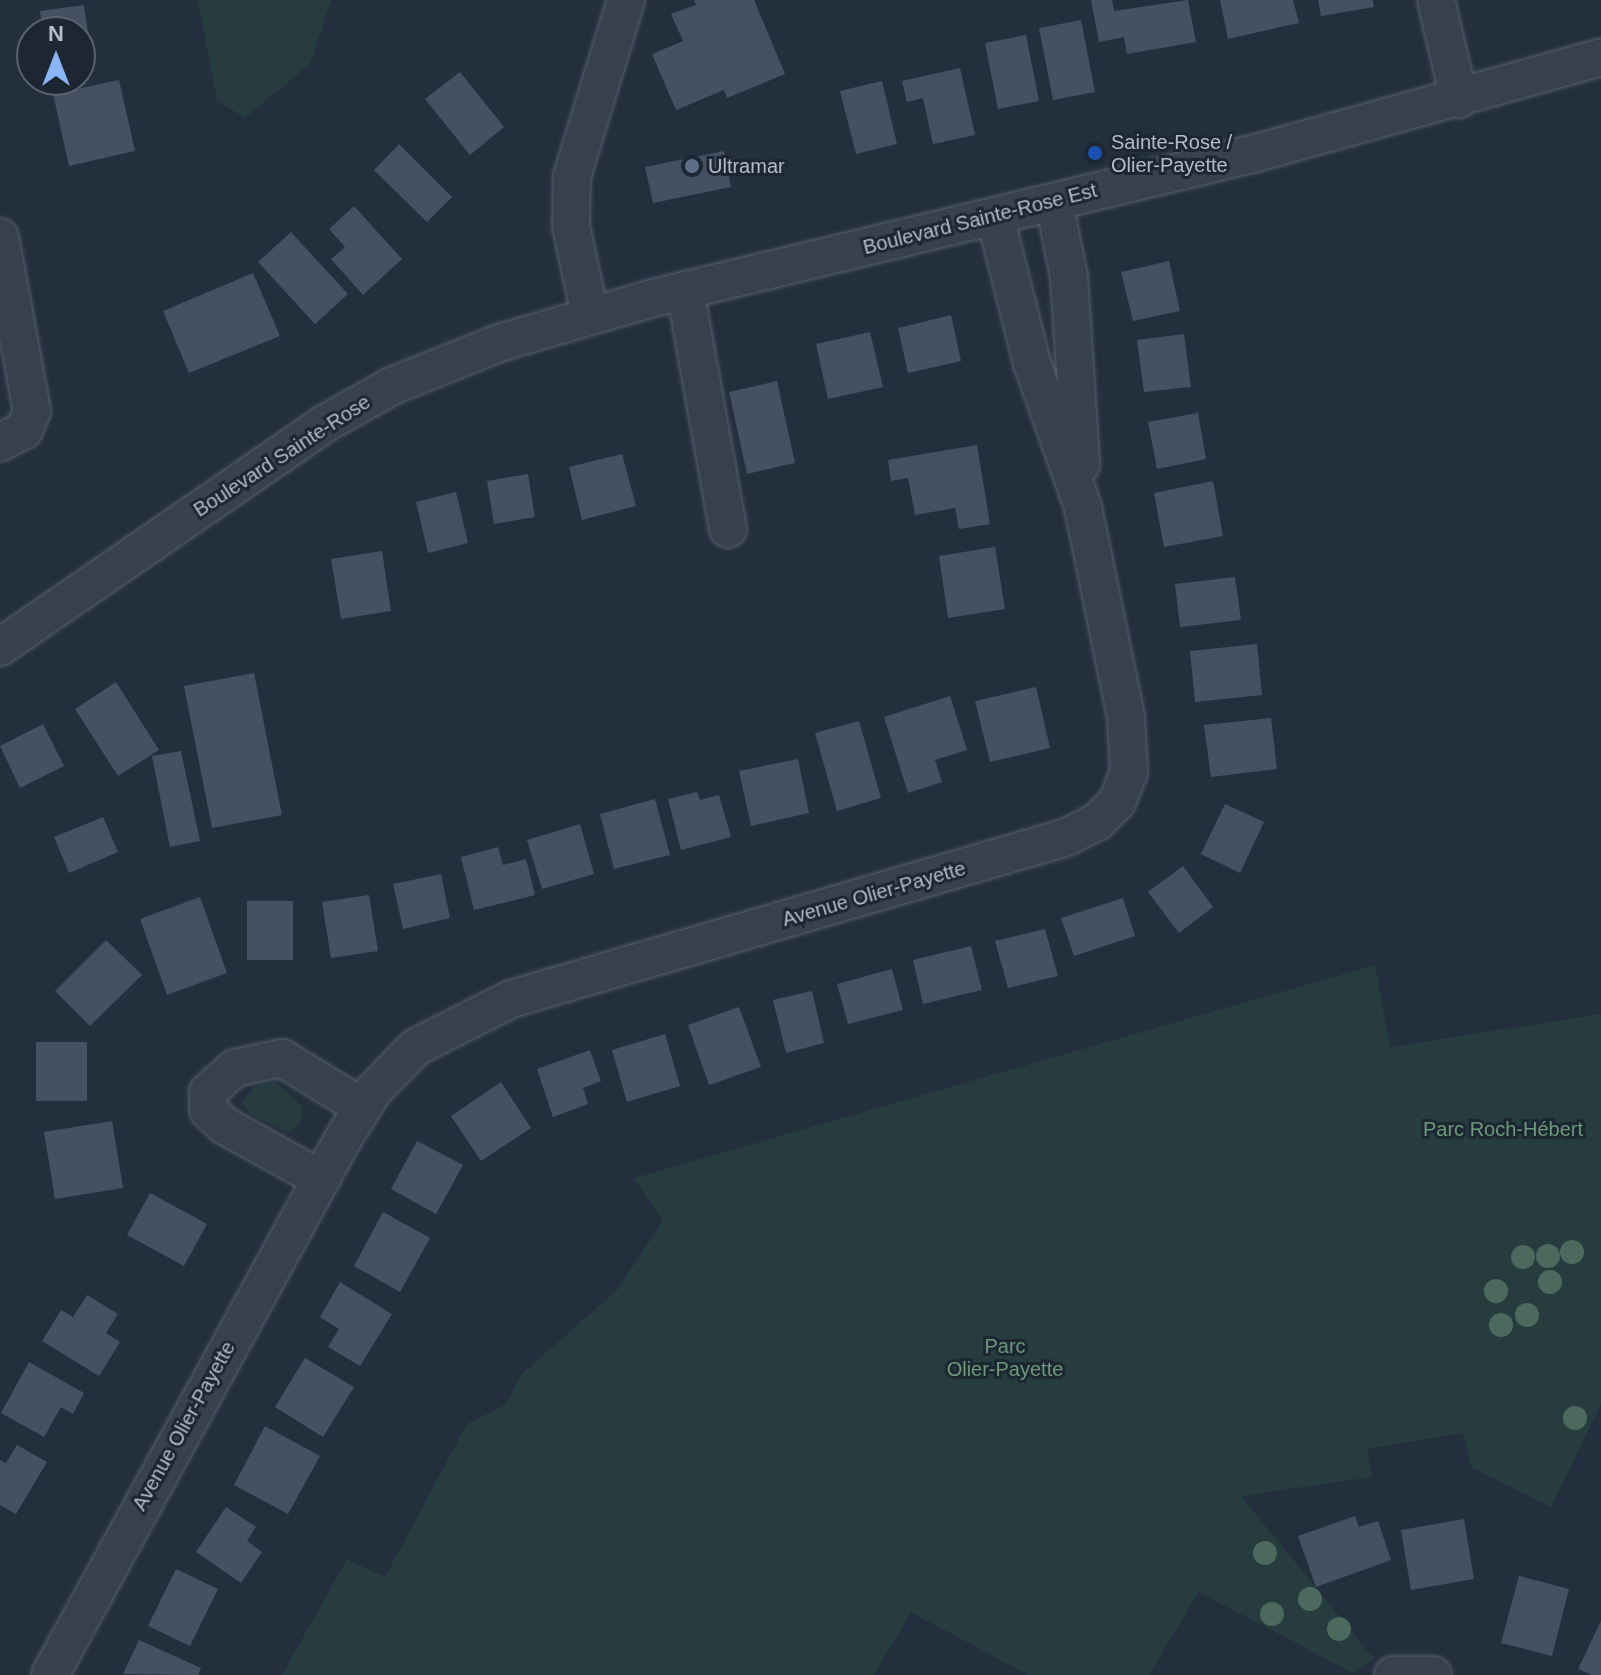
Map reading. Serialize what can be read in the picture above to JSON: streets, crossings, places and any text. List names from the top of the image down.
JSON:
{
  "streets": {
    "street": ["Boulevard Sainte-Rose Est", "Boulevard Sainte-Rose", "Avenue Olier-Payette"]
  },
  "crossings": [
    ["Boulevard Sainte-Rose Est", "Boulevard Sainte-Rose"],
    ["Boulevard Sainte-Rose Est", "Avenue Olier-Payette"]
  ],
  "parks": ["Parc Roch-Hébert", "Parc Olier-Payette"],
  "places": ["Sainte-Rose / Olier-Payette", "Ultramar"],
  "north": "top"
}
